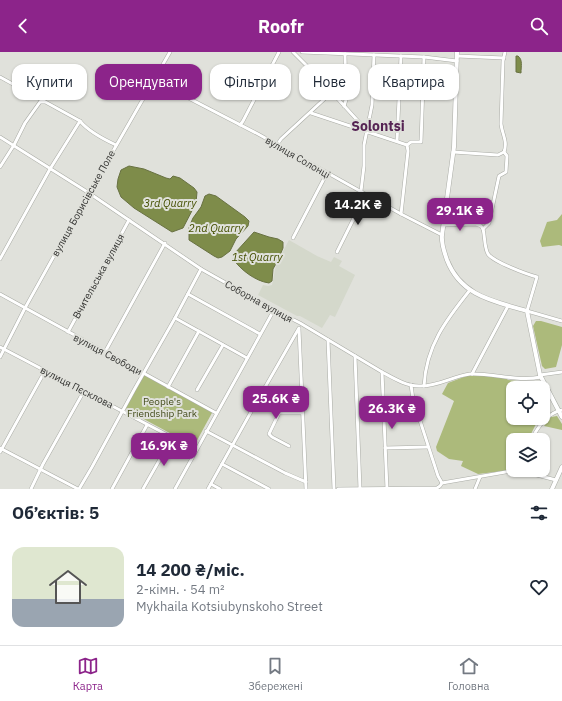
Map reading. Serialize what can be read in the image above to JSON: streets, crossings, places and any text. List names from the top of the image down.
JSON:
{
  "streets": {
    "street": [
      "вулиця Солонці",
      "вулиця Борисівське Поле",
      "Вчительська вулиця",
      "Соборна вулиця",
      "вулиця Свободи",
      "вулиця Пєсклова"
    ]
  },
  "crossings": [
    ["вулиця Борисівське Поле", "Соборна вулиця"],
    ["вулиця Борисівське Поле", "вулиця Свободи"],
    ["вулиця Борисівське Поле", "вулиця Пєсклова"],
    ["Вчительська вулиця", "Соборна вулиця"],
    ["Вчительська вулиця", "вулиця Свободи"]
  ],
  "districts": ["Solontsi"],
  "water": ["3rd Quarry", "2nd Quarry", "1st Quarry"],
  "parks": ["People's Friendship Park"],
  "page": {
    "header": "Roofr",
    "chip": [
      "Купити",
      "Орендувати",
      "Фільтри",
      "Нове",
      "Квартира"
    ],
    "price": [
      "14.2K ₴",
      "29.1K ₴",
      "25.6K ₴",
      "26.3K ₴",
      "16.9K ₴"
    ],
    "heading": "Об’єктів: 5",
    "list": [
      {
        "name": "14 200 ₴/міс.",
        "note": "2-кімн. · 54 m² · Mykhaila Kotsiubynskoho Street"
      }
    ],
    "tabs": ["Карта", "Збережені", "Головна"]
  }
}
